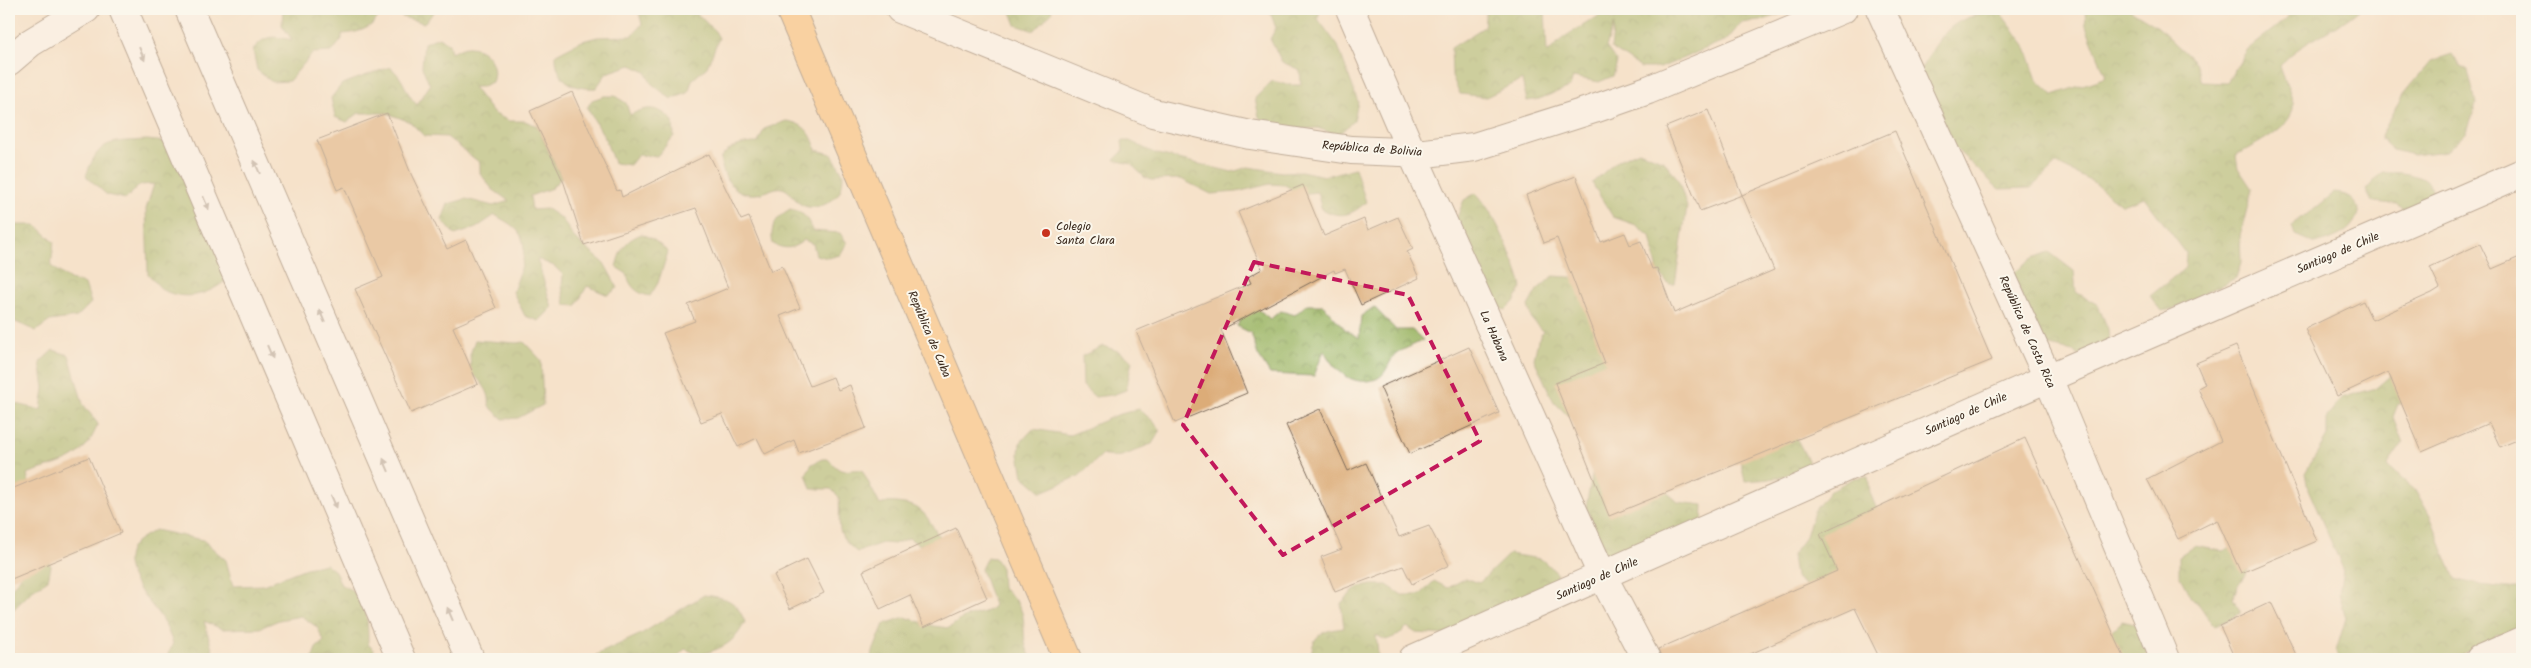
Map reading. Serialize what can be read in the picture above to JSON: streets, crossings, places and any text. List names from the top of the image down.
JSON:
{
  "streets": {
    "main road": ["República de Cuba"],
    "street": [
      "República de Bolivia",
      "Santiago de Chile",
      "República de Costa Rica",
      "La Habana"
    ]
  },
  "crossings": [
    ["República de Bolivia", "La Habana"],
    ["Santiago de Chile", "República de Costa Rica"],
    ["Santiago de Chile", "La Habana"]
  ],
  "places": ["Colegio Santa Clara"]
}
